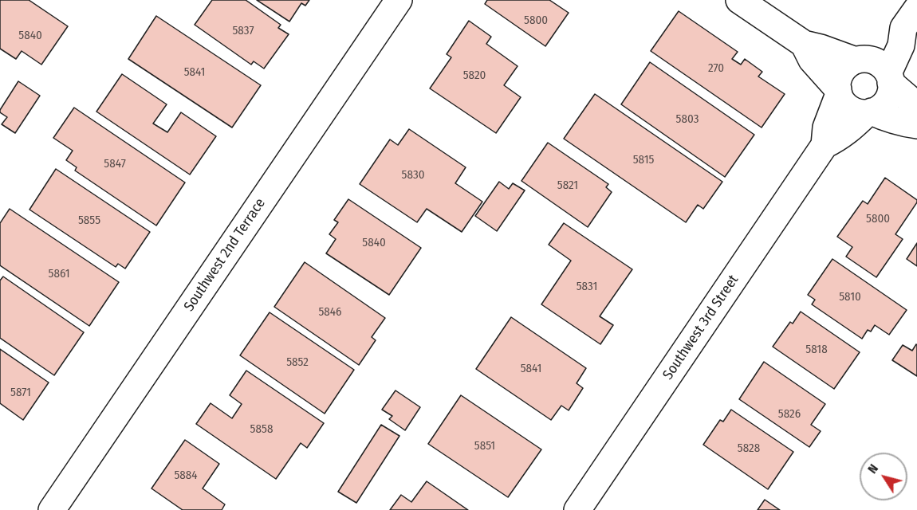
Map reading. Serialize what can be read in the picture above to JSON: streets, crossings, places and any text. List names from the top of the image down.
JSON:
{
  "streets": {
    "street": ["Southwest 2nd Terrace", "Southwest 3rd Street"]
  },
  "house_numbers": [
    "5800",
    "5837",
    "5840",
    "270",
    "5841",
    "5820",
    "5803",
    "5815",
    "5847",
    "5830",
    "5821",
    "5800",
    "5855",
    "5840",
    "5861",
    "5831",
    "5810",
    "5846",
    "5818",
    "5852",
    "5841",
    "5871",
    "5826",
    "5858",
    "5851",
    "5828",
    "5884"
  ],
  "north": "top left"
}
